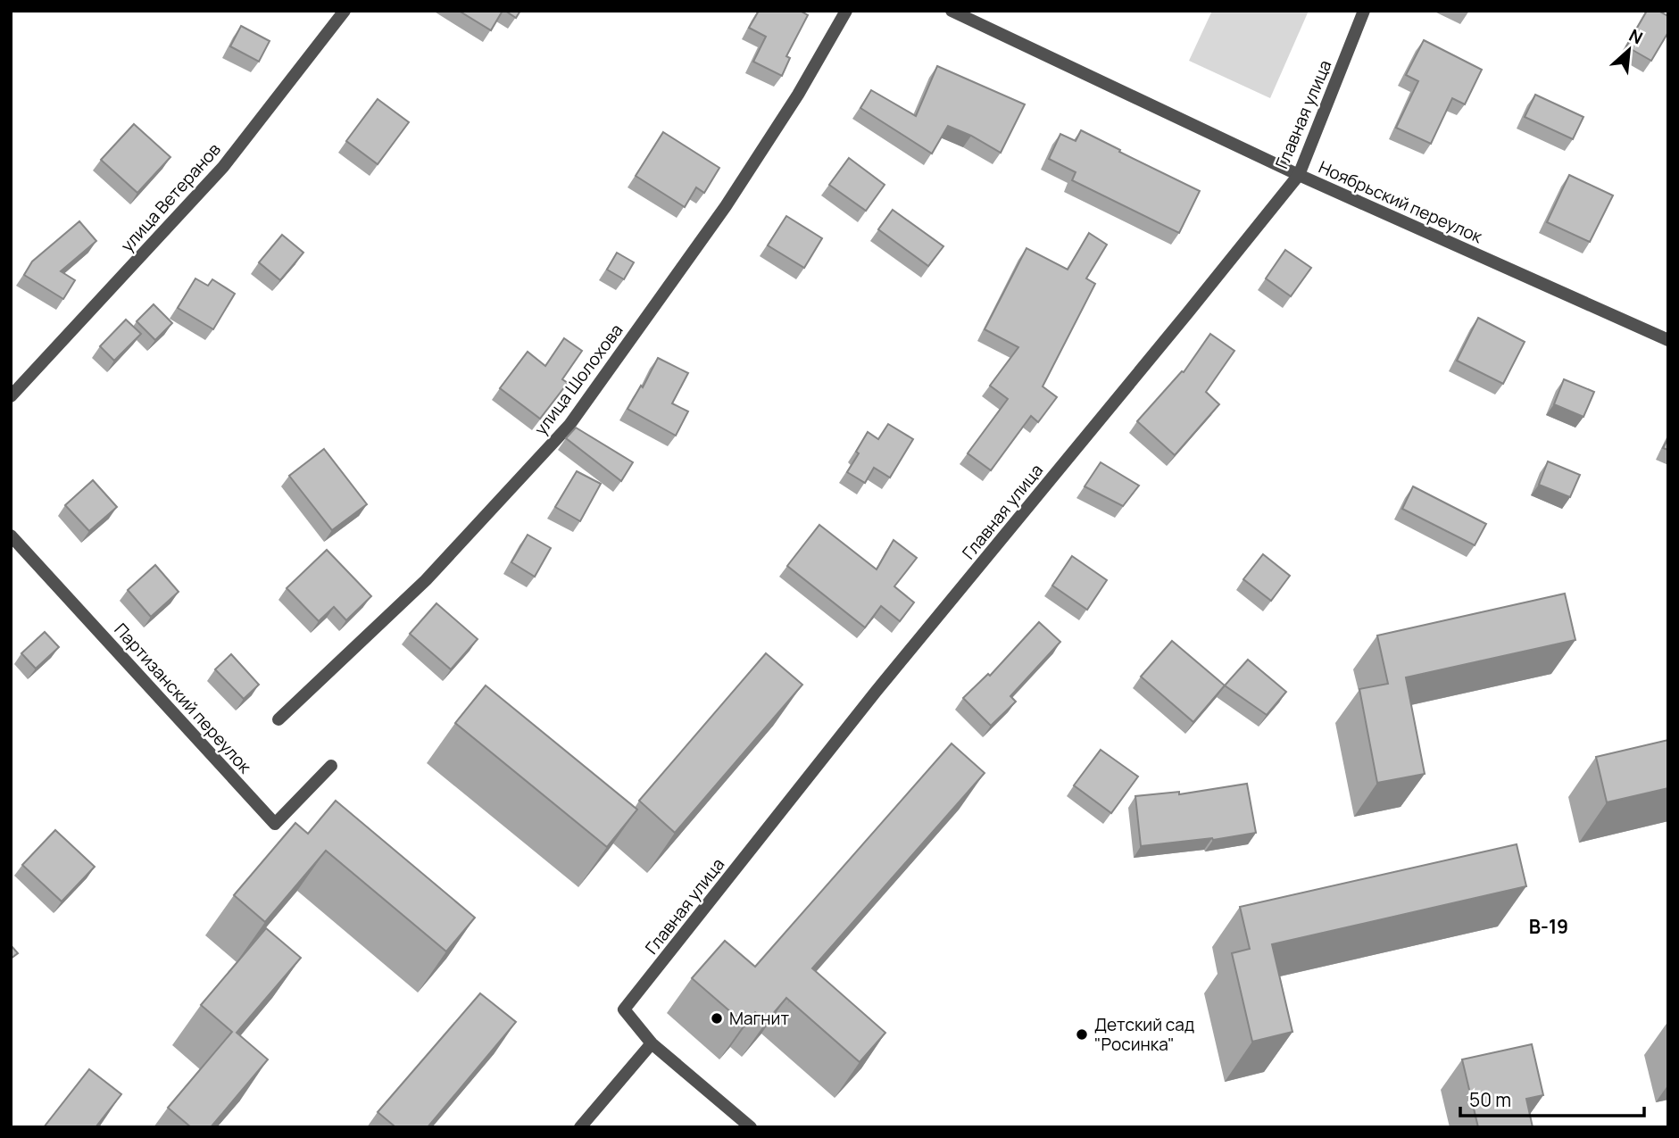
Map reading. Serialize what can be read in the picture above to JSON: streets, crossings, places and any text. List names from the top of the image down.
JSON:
{
  "streets": {
    "street": [
      "Главная улица",
      "улица Ветеранов",
      "Ноябрьский переулок",
      "улица Шолохова",
      "Партизанский переулок"
    ]
  },
  "crossings": [
    ["Главная улица", "Ноябрьский переулок"]
  ],
  "districts": ["В-19"],
  "places": ["Магнит", "Детский сад \"Росинка\""],
  "scale_bar": "50 m",
  "north": "top right"
}
